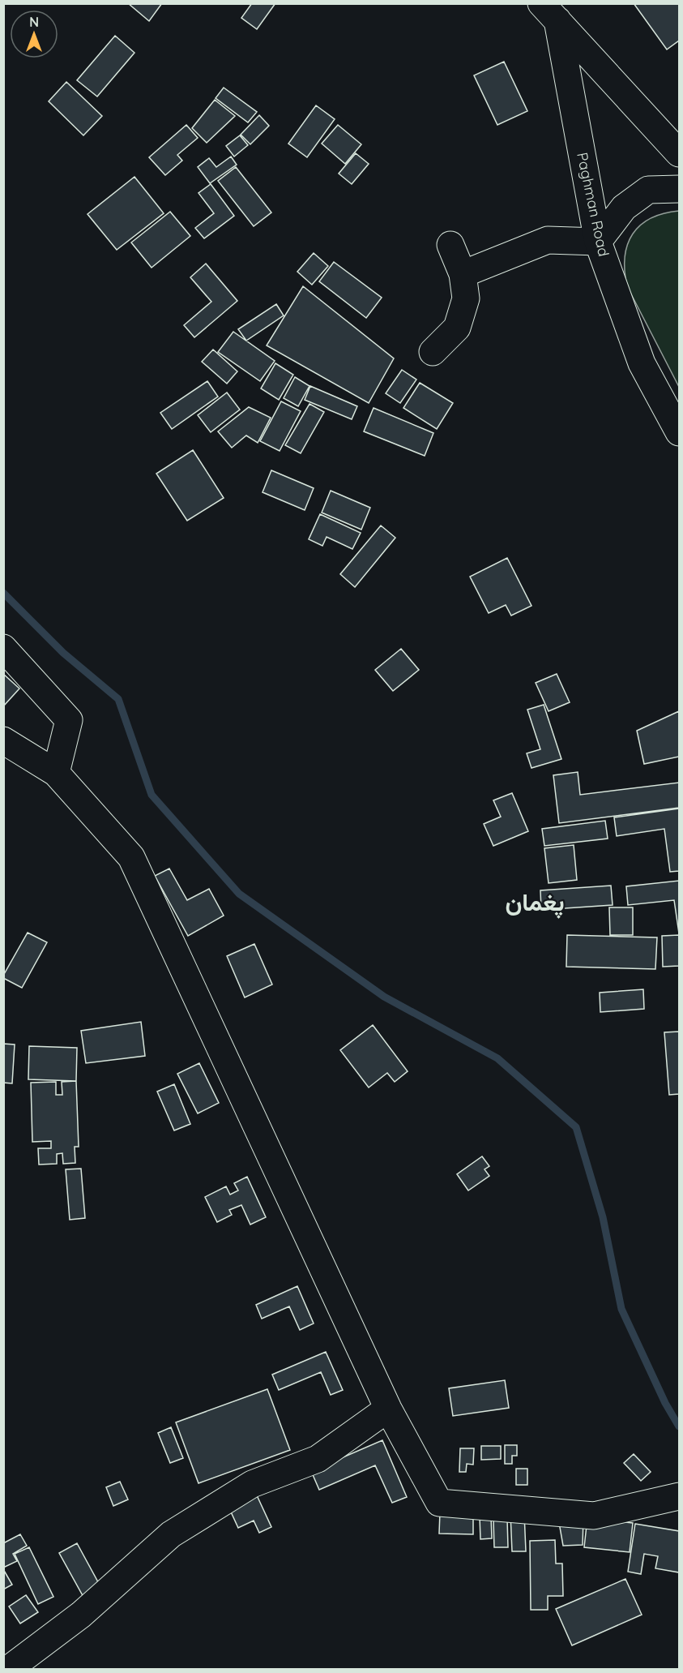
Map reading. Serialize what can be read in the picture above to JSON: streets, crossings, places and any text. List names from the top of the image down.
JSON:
{
  "streets": {
    "street": ["Paghman Road"]
  },
  "districts": ["پغمان"],
  "north": "top"
}
